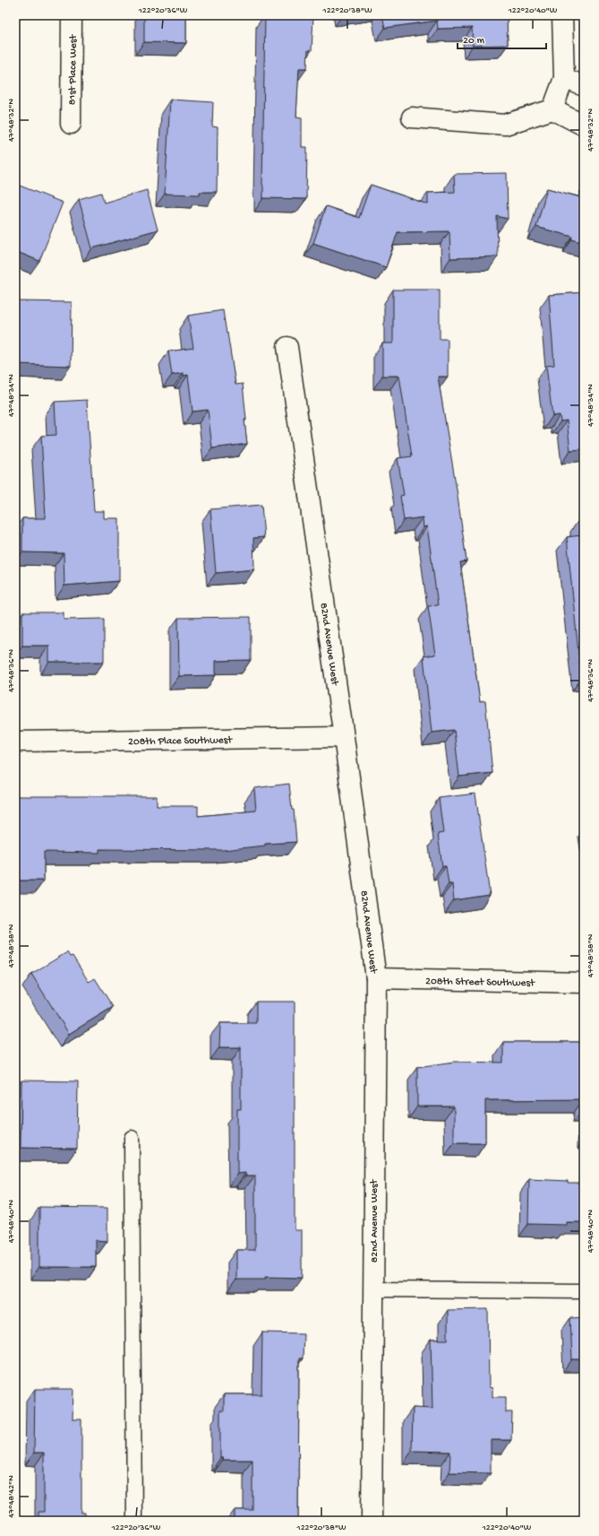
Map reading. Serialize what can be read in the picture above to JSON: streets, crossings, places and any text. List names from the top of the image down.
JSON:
{
  "streets": {
    "street": [
      "81st Place West",
      "82nd Avenue West",
      "208th Place Southwest",
      "208th Street Southwest"
    ]
  },
  "crossings": [
    ["82nd Avenue West", "208th Place Southwest"],
    ["82nd Avenue West", "208th Street Southwest"]
  ],
  "scale_bar": "20 m",
  "coordinates": [
    "122°20'36\"W",
    "122°20'38\"W",
    "122°20'40\"W",
    "47°48'32\"N",
    "47°48'34\"N",
    "47°48'36\"N",
    "47°48'38\"N",
    "47°48'40\"N",
    "47°48'42\"N"
  ]
}
